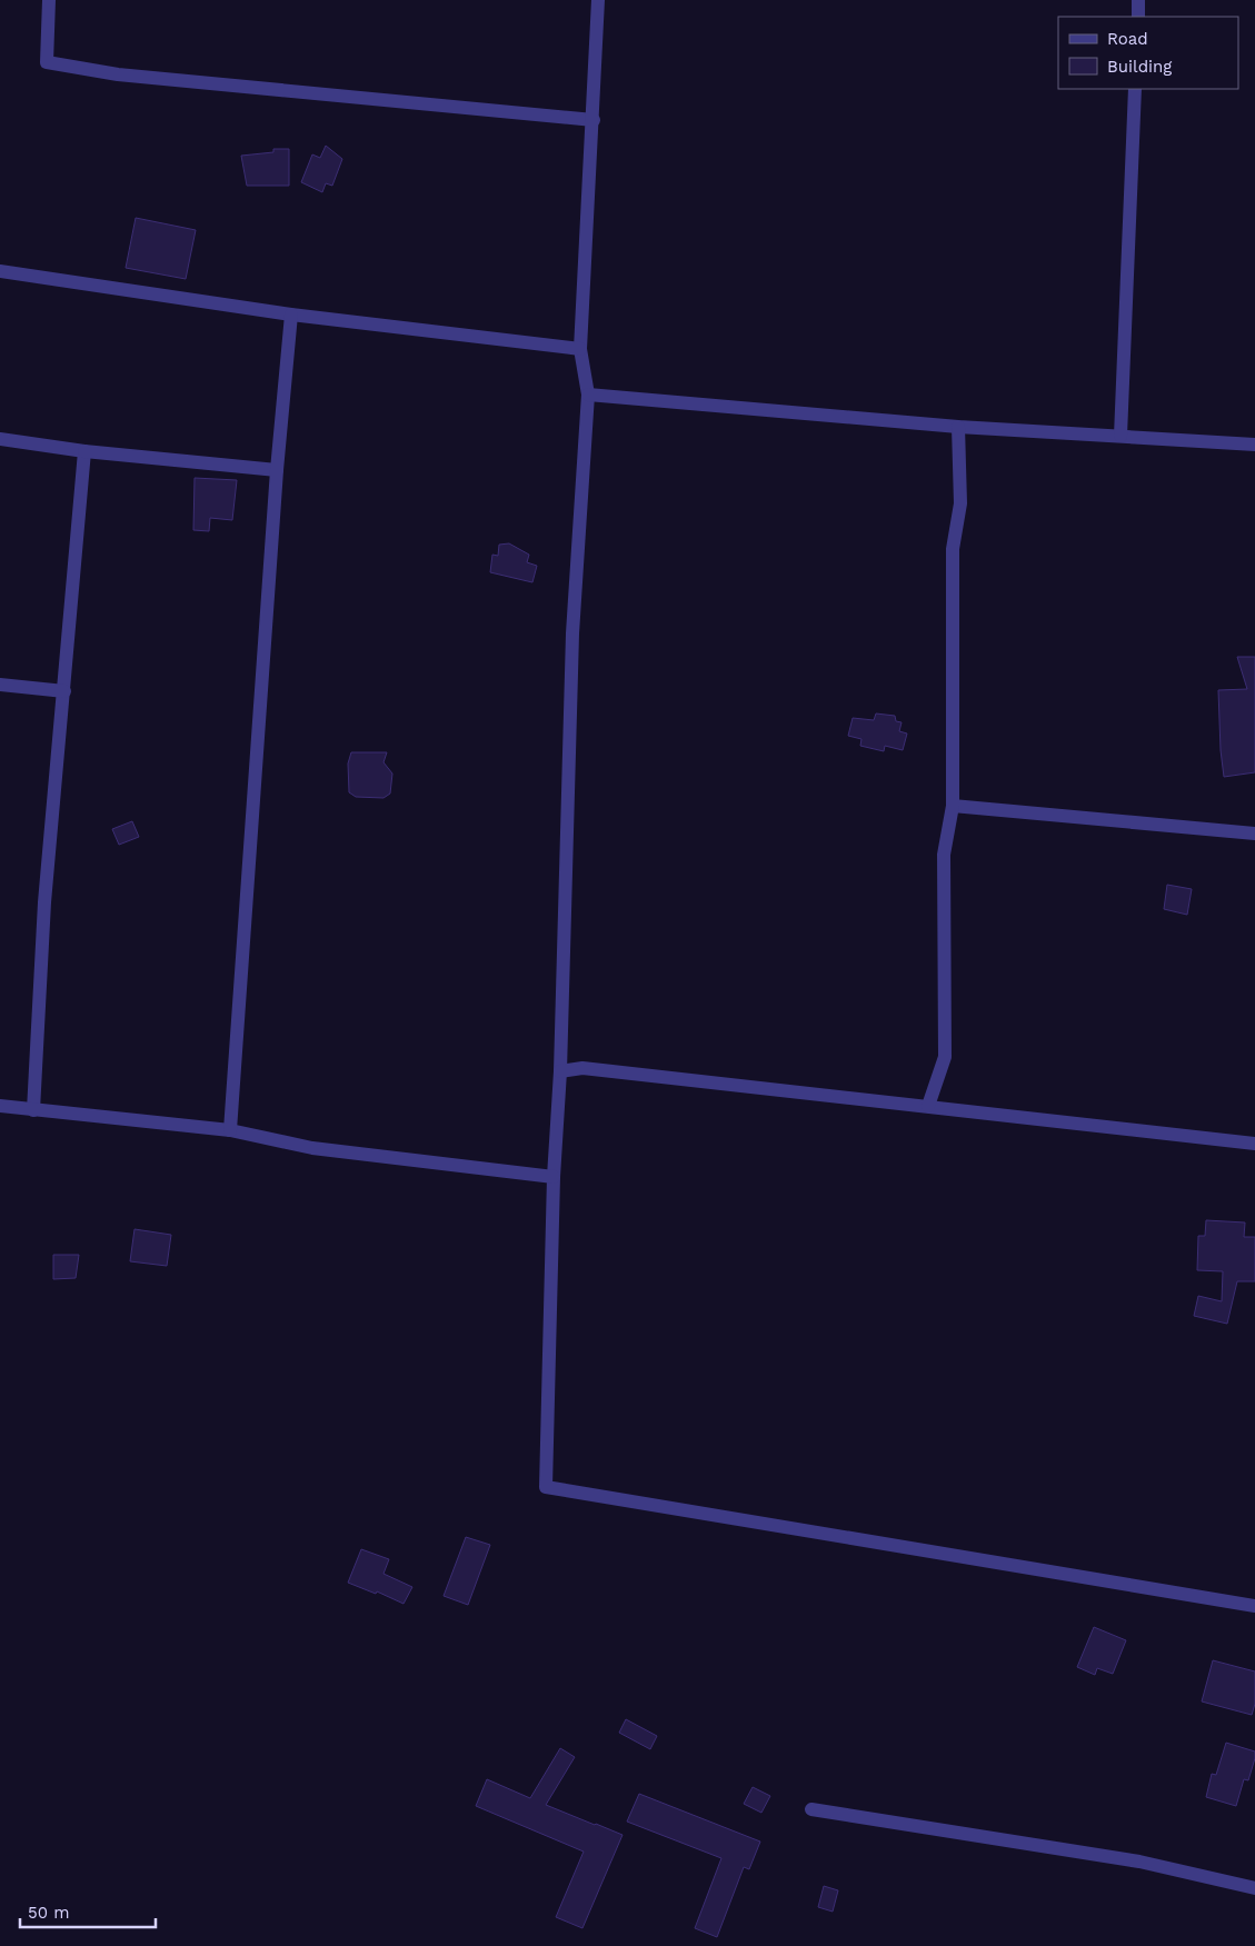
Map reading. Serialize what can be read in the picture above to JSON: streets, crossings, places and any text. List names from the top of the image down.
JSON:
{
  "legend": ["Road", "Building"],
  "scale_bar": "50 m"
}
